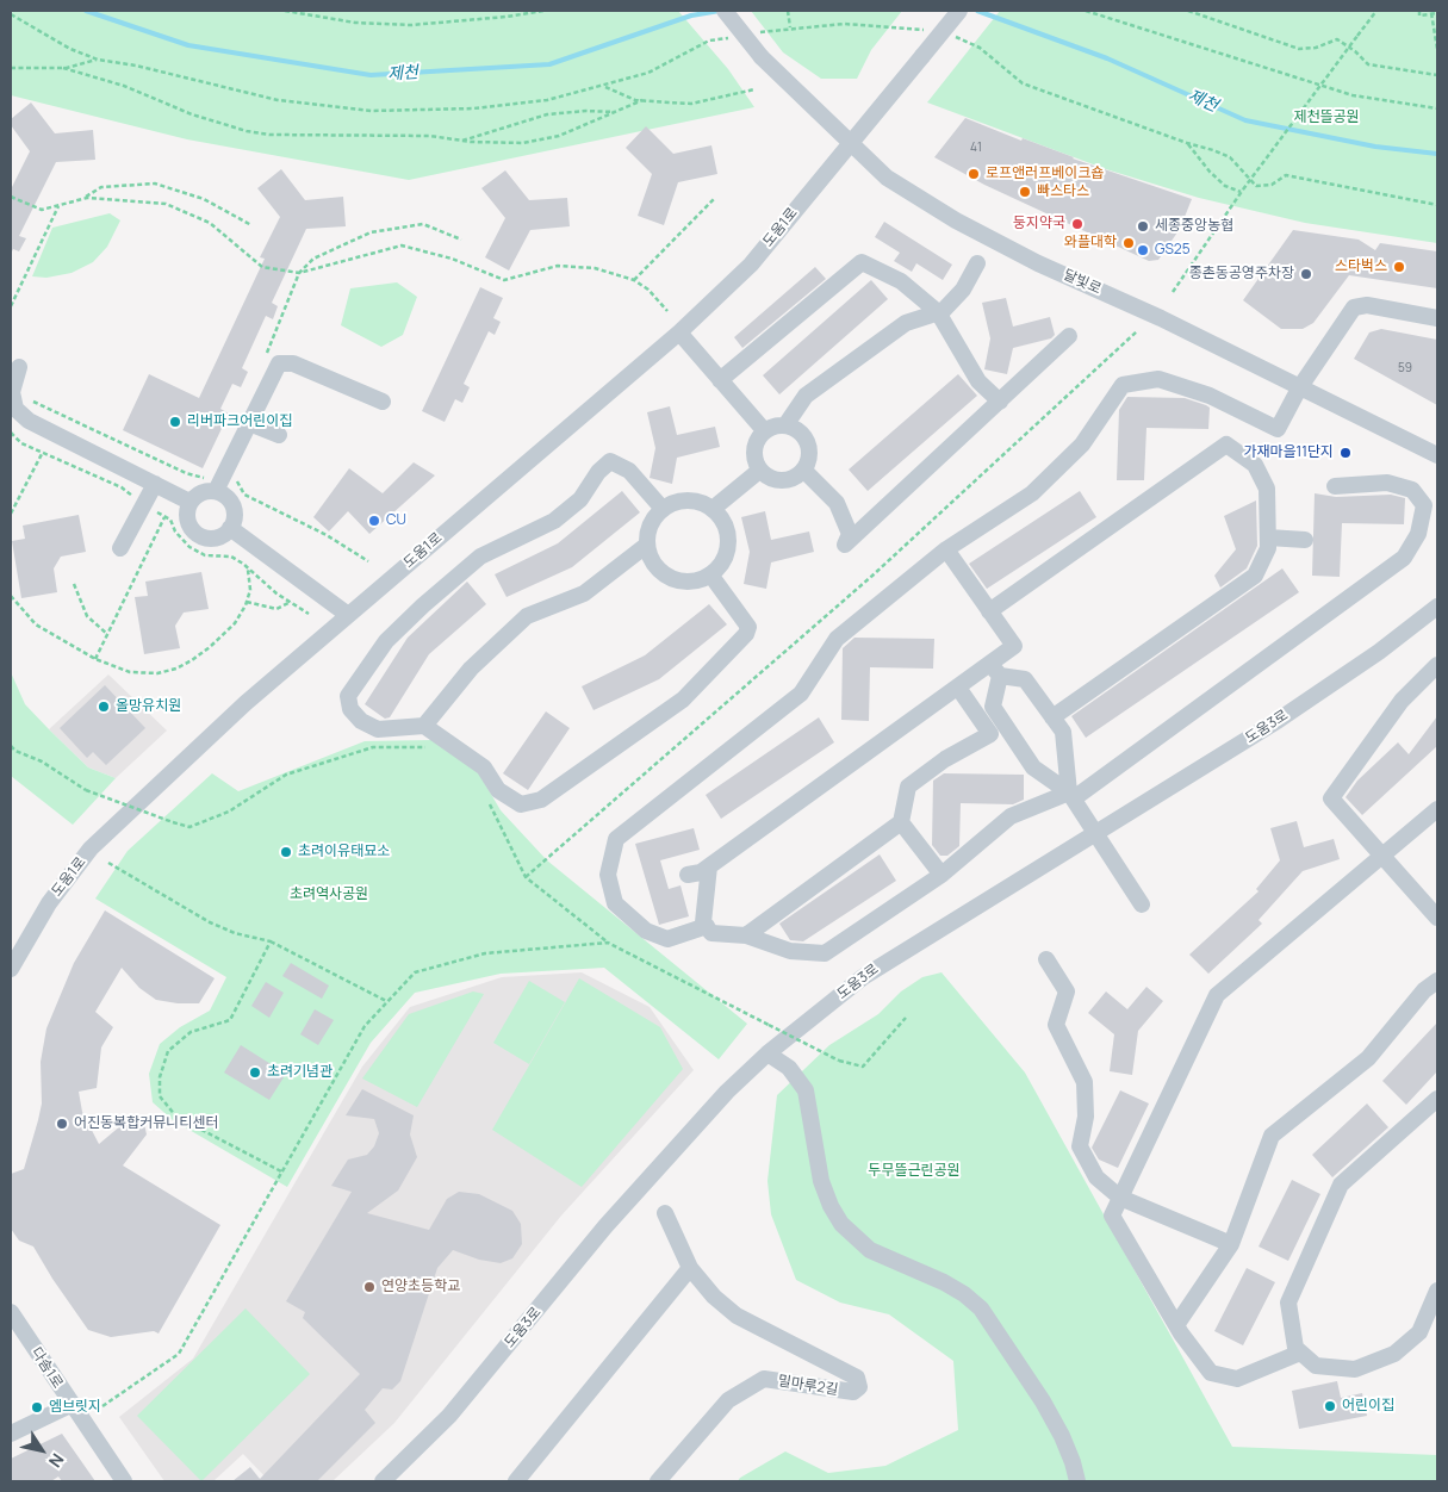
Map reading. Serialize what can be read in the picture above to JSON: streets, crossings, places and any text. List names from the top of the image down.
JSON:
{
  "streets": {
    "street": [
      "도움1로",
      "달빛로",
      "도움3로",
      "다솜1로",
      "밀마루2길"
    ]
  },
  "crossings": [
    ["도움1로", "달빛로"]
  ],
  "water": ["제천"],
  "parks": ["제천뜰공원", "초려역사공원", "두무뜰근린공원"],
  "places": [
    "로프앤러프베이크숍",
    "빠스타스",
    "둥지약국",
    "세종중앙농협",
    "와플대학",
    "GS25",
    "스타벅스",
    "종촌동공영주차장",
    "리버파크어린이집",
    "가재마을11단지",
    "CU",
    "올망유치원",
    "초려이유태묘소",
    "초려기념관",
    "어진동복합커뮤니티센터",
    "연양초등학교",
    "어린이집",
    "엠브릿지"
  ],
  "house_numbers": ["41", "59"],
  "north": "bottom right"
}
